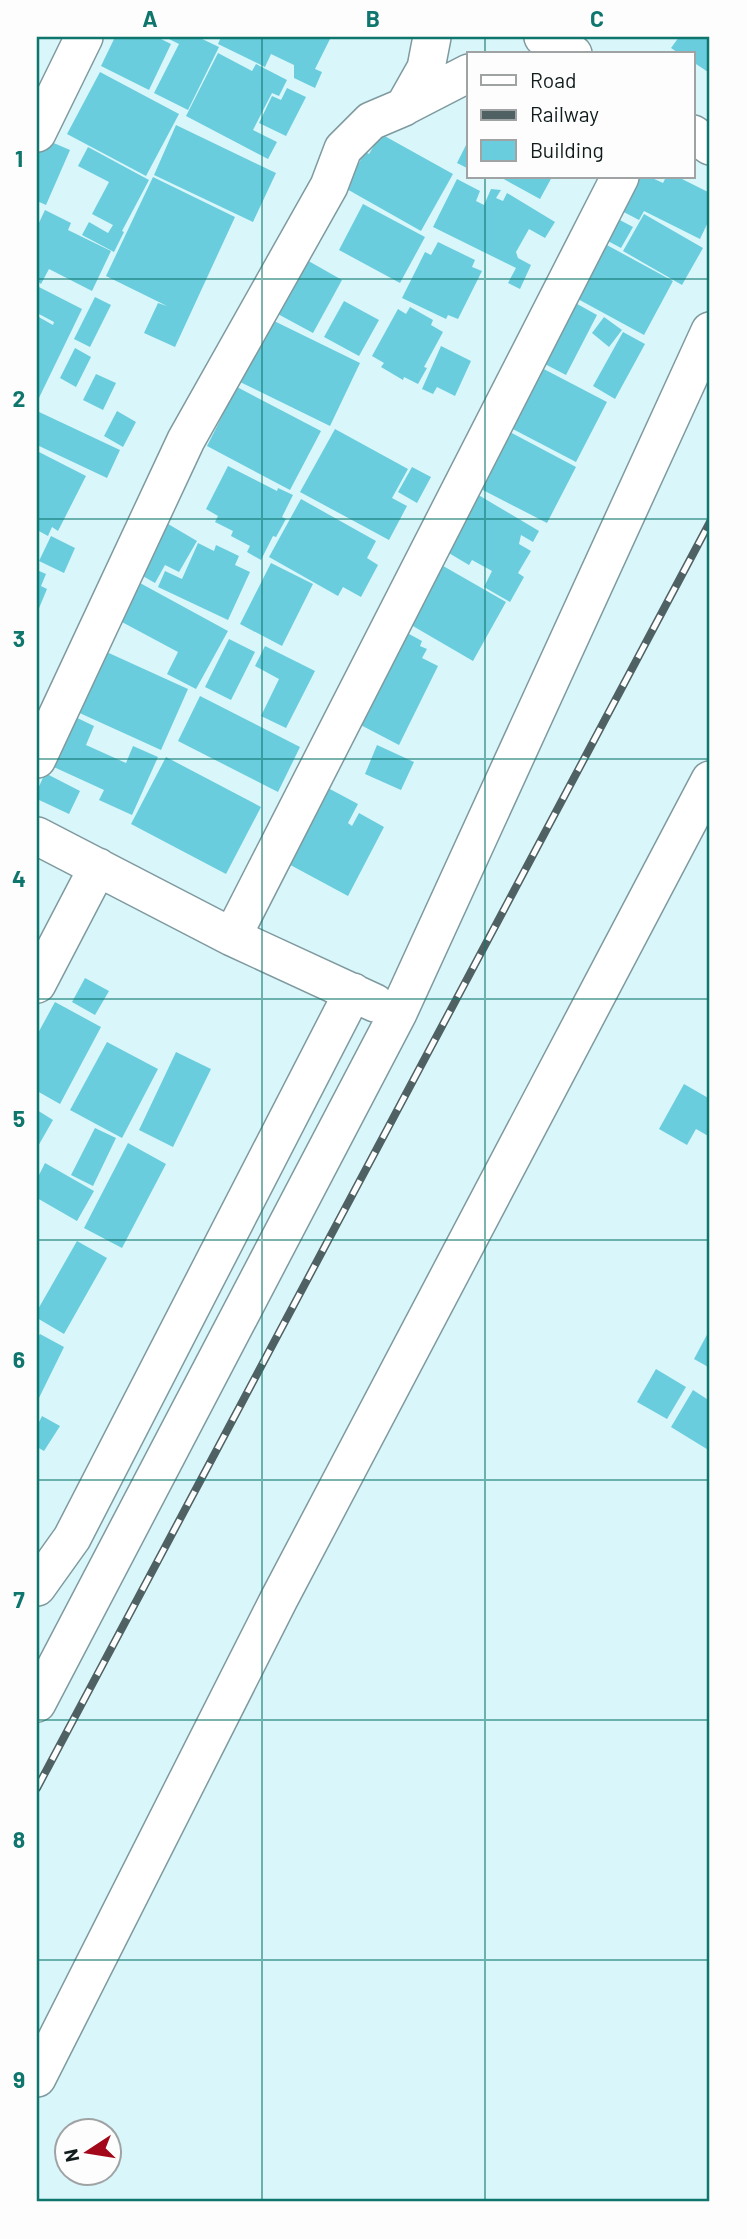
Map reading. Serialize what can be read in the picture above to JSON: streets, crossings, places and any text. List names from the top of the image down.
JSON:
{
  "legend": ["Road", "Railway", "Building"],
  "north": "left",
  "grid": {
    "columns": ["A", "B", "C"],
    "rows": [
      "1",
      "2",
      "3",
      "4",
      "5",
      "6",
      "7",
      "8",
      "9"
    ]
  }
}
